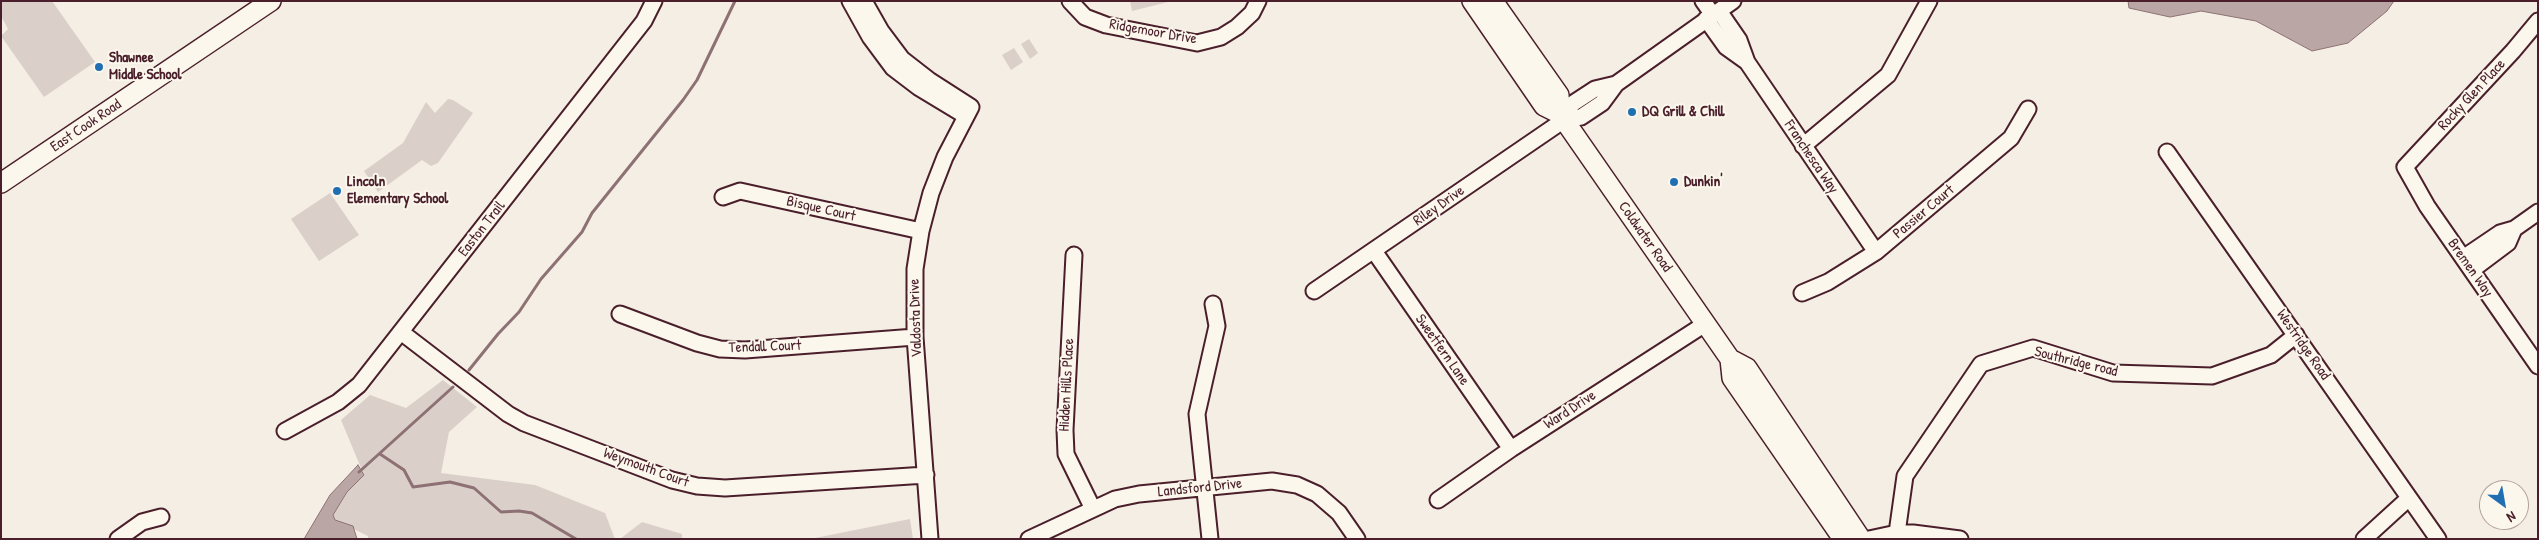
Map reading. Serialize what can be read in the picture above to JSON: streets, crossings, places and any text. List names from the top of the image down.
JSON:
{
  "streets": {
    "main road": ["East Cook Road", "Coldwater Road"],
    "street": [
      "Ridgemoor Drive",
      "Rocky Glen Place",
      "Franchesca Way",
      "Riley Drive",
      "Bisque Court",
      "Passier Court",
      "Easton Trail",
      "Bremen Way",
      "Valdosta Drive",
      "Westridge Road",
      "Tendall Court",
      "Sweetfern Lane",
      "Southridge road",
      "Hidden Hills Place",
      "Ward Drive",
      "Weymouth Court",
      "Landsford Drive"
    ]
  },
  "crossings": [
    ["Rocky Glen Place", "Bremen Way"],
    ["Franchesca Way", "Riley Drive"],
    ["Franchesca Way", "Passier Court"],
    ["Riley Drive", "Coldwater Road"],
    ["Riley Drive", "Sweetfern Lane"],
    ["Bisque Court", "Valdosta Drive"],
    ["Easton Trail", "Weymouth Court"],
    ["Coldwater Road", "Ward Drive"],
    ["Valdosta Drive", "Tendall Court"],
    ["Valdosta Drive", "Weymouth Court"],
    ["Westridge Road", "Southridge road"],
    ["Sweetfern Lane", "Ward Drive"],
    ["Hidden Hills Place", "Landsford Drive"]
  ],
  "places": [
    "Shawnee Middle School",
    "DQ Grill & Chill",
    "Dunkin'",
    "Lincoln Elementary School"
  ],
  "north": "bottom right"
}
